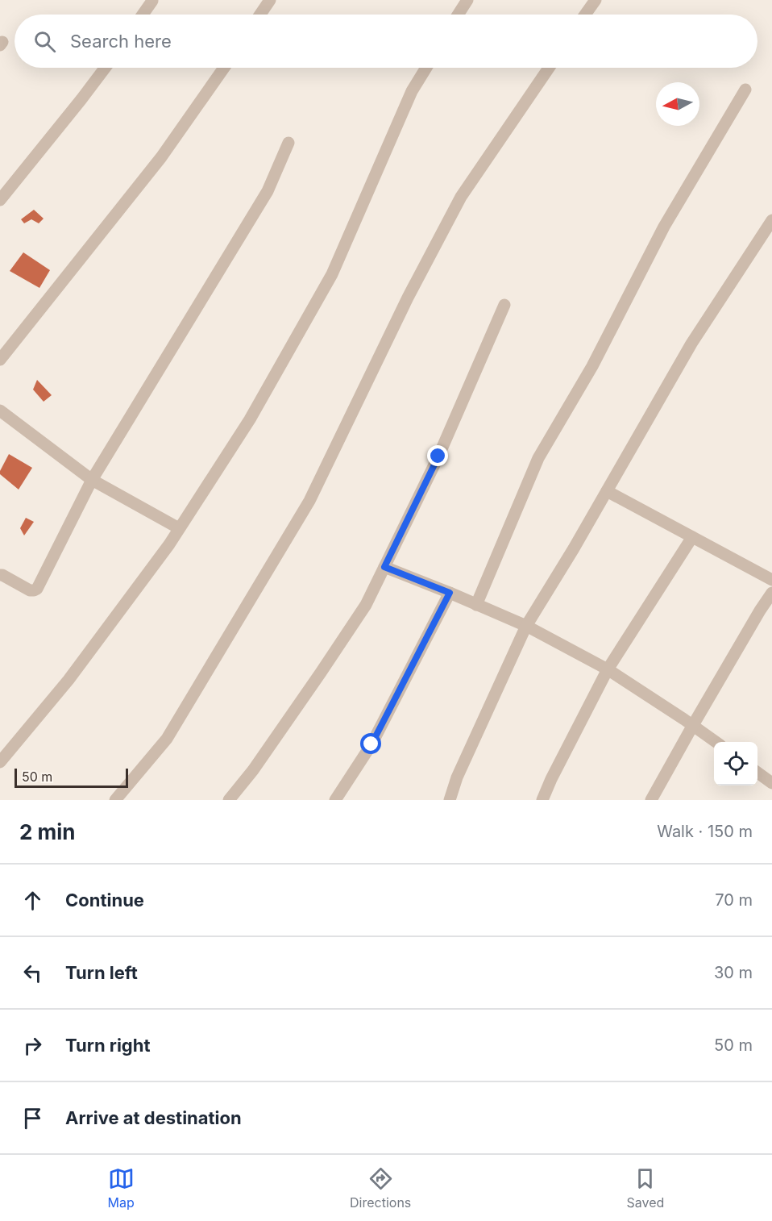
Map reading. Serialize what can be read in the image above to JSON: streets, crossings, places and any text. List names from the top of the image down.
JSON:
{
  "scale_bar": "50 m",
  "north": "left",
  "page": {
    "search": "Search here",
    "scale": "50 m",
    "heading": ["2 min", "Walk · 150 m"],
    "list": [
      ["Continue", "70 m"],
      ["Turn left", "30 m"],
      ["Turn right", "50 m"],
      "Arrive at destination"
    ],
    "nav": ["Map", "Directions", "Saved"]
  }
}
